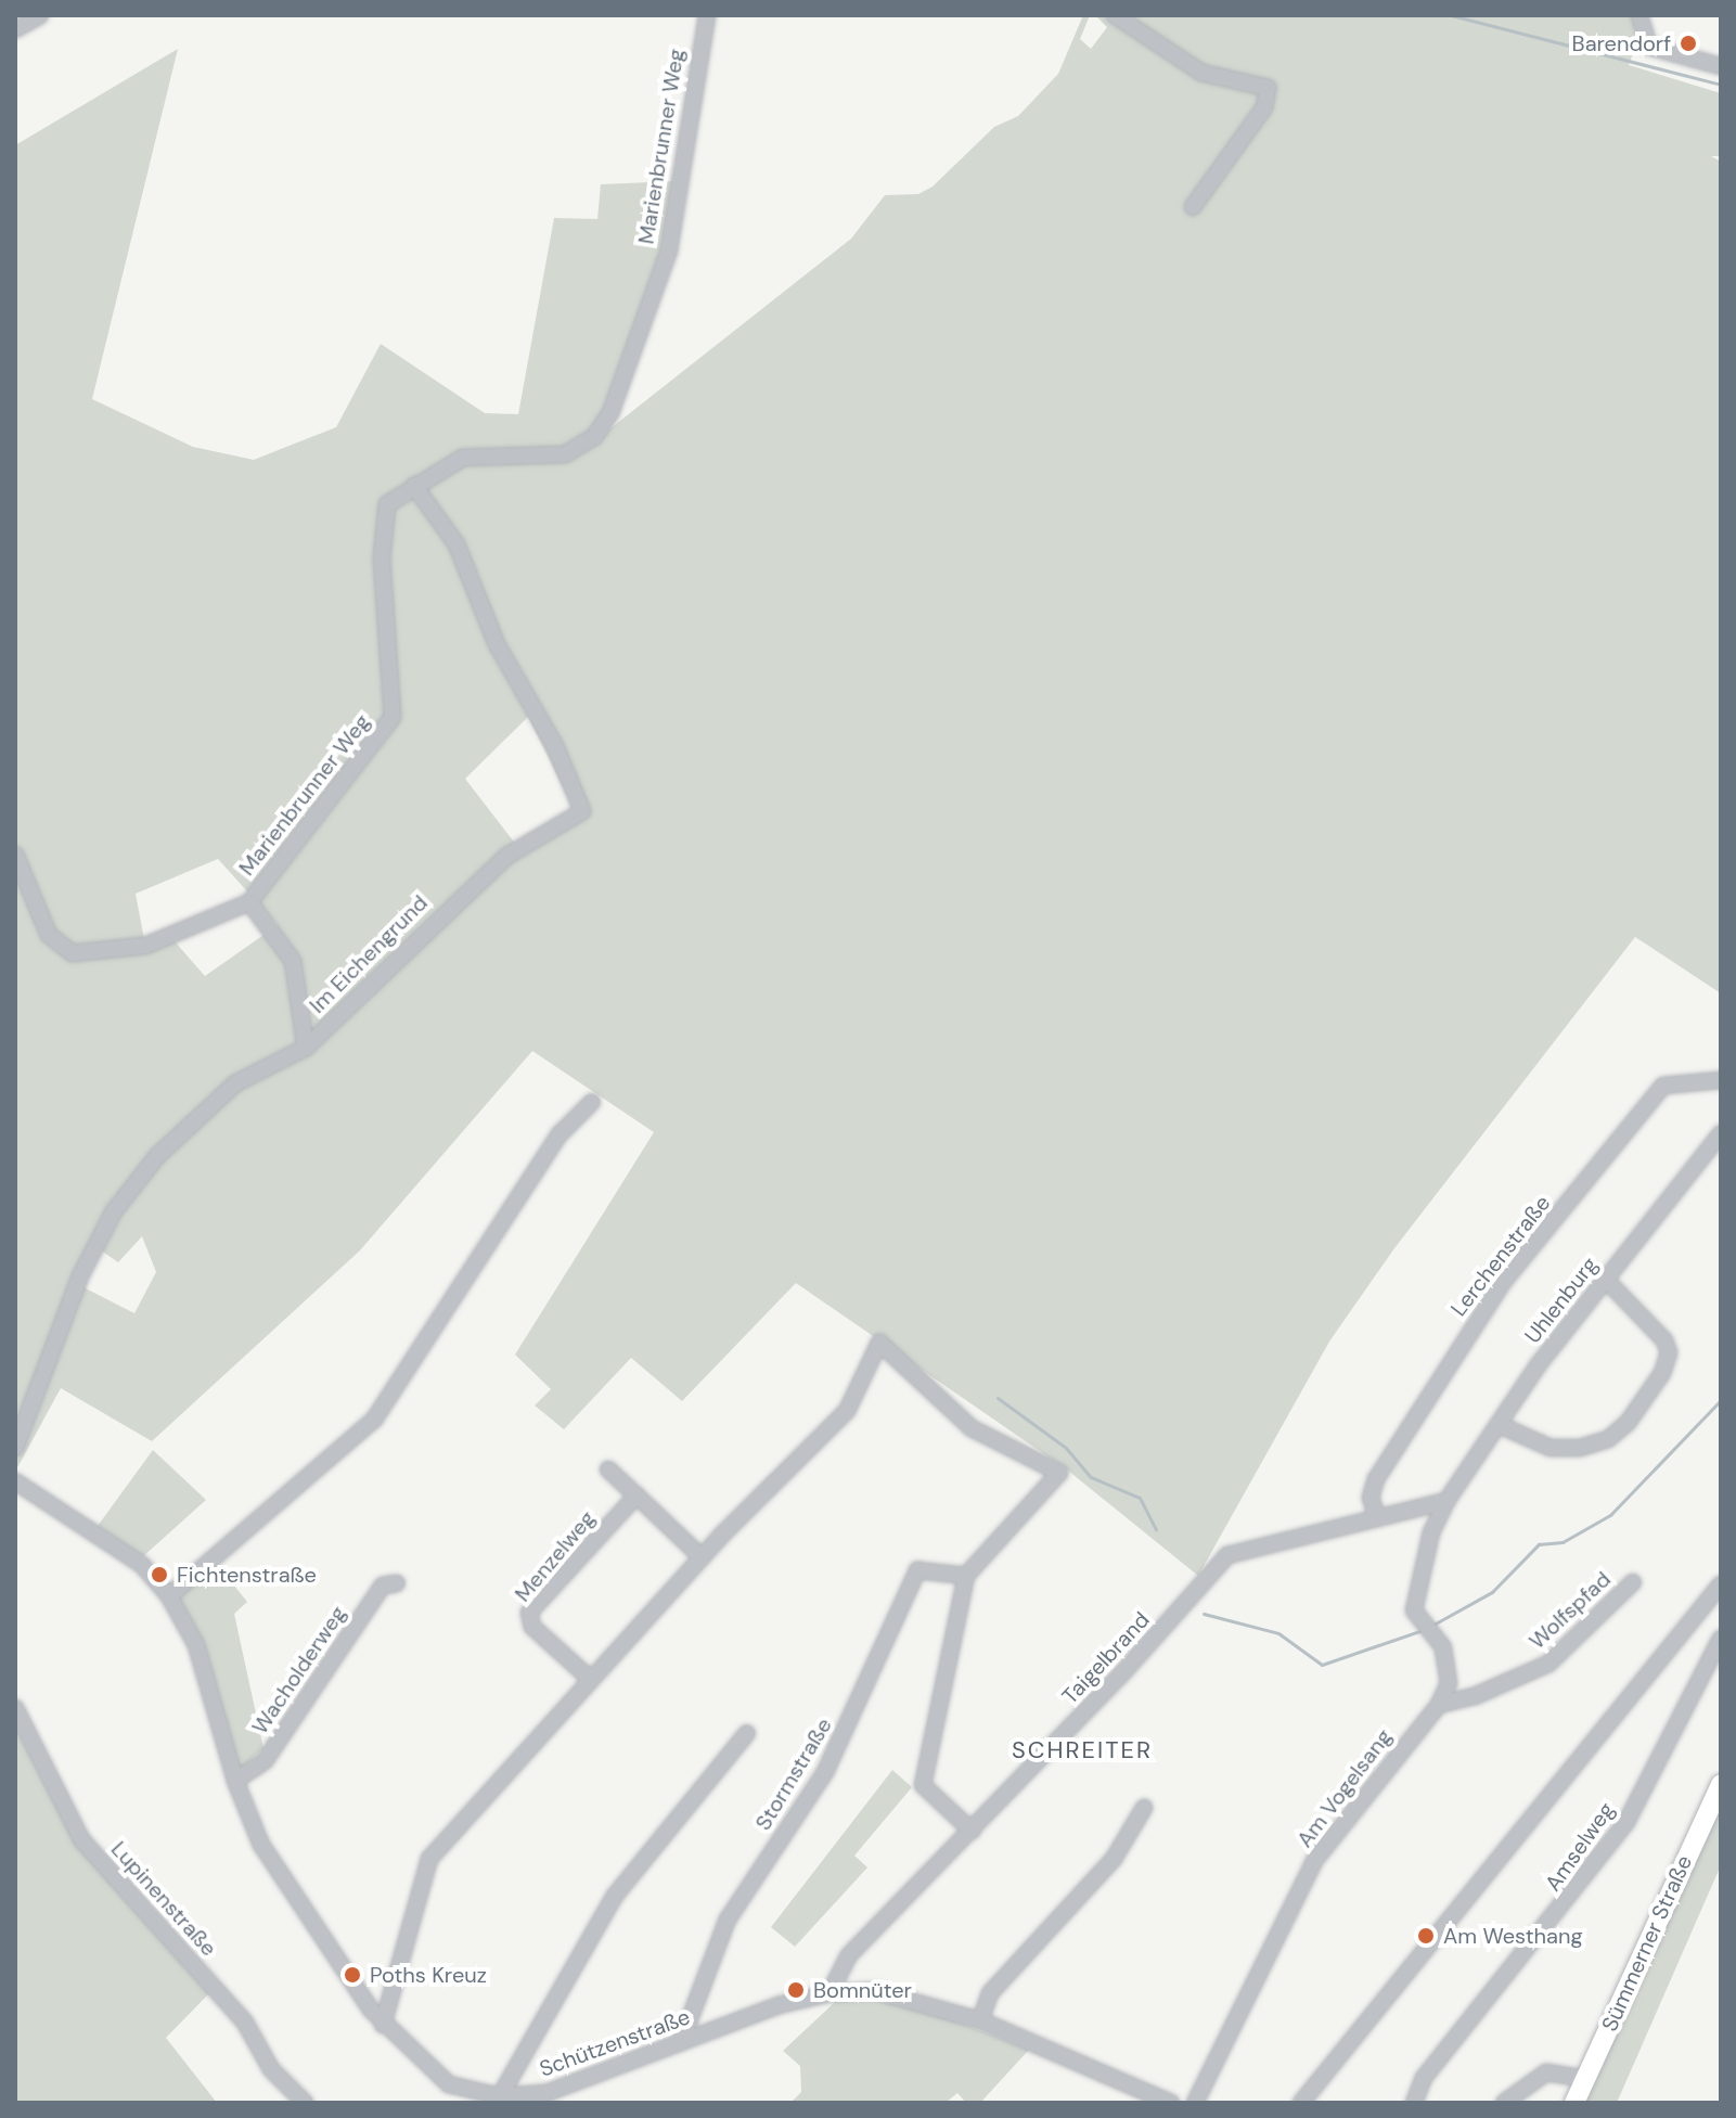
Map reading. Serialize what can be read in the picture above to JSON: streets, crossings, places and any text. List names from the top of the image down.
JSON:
{
  "streets": {
    "main road": ["Sümmerner Straße"],
    "street": [
      "Marienbrunner Weg",
      "Im Eichengrund",
      "Lerchenstraße",
      "Uhlenburg",
      "Menzelweg",
      "Wolfspfad",
      "Taigelbrand",
      "Wacholderweg",
      "Stormstraße",
      "Am Vogelsang",
      "Amselweg",
      "Lupinenstraße",
      "Schützenstraße"
    ]
  },
  "crossings": [
    ["Marienbrunner Weg", "Im Eichengrund"],
    ["Lerchenstraße", "Taigelbrand"],
    ["Uhlenburg", "Taigelbrand"],
    ["Uhlenburg", "Am Vogelsang"],
    ["Wolfspfad", "Am Vogelsang"],
    ["Taigelbrand", "Am Vogelsang"],
    ["Taigelbrand", "Schützenstraße"],
    ["Wacholderweg", "Schützenstraße"],
    ["Stormstraße", "Schützenstraße"]
  ],
  "districts": ["SCHREITER"],
  "places": [
    "Barendorf",
    "Fichtenstraße",
    "Am Westhang",
    "Poths Kreuz",
    "Bomnüter"
  ]
}
